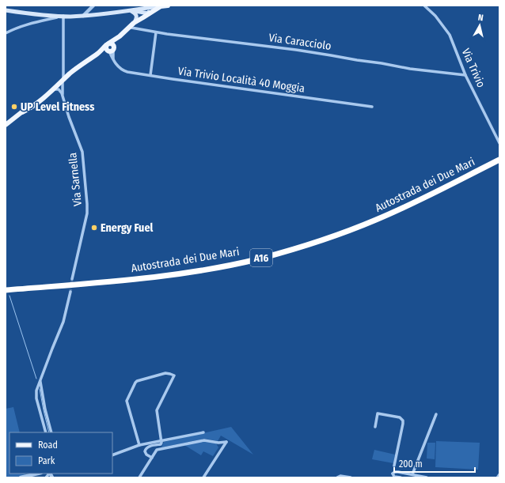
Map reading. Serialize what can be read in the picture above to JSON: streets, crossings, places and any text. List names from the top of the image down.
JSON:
{
  "streets": {
    "highway": ["Autostrada dei Due Mari", "A16"],
    "street": [
      "Via Caracciolo",
      "Via Trivio",
      "Via Trivio Località 40 Moggia",
      "Via Sarnella"
    ]
  },
  "crossings": [
    ["Via Caracciolo", "Via Trivio"]
  ],
  "places": ["UP Level Fitness", "Energy Fuel"],
  "legend": ["Road", "Park"],
  "scale_bar": "200 m",
  "north": "top"
}
